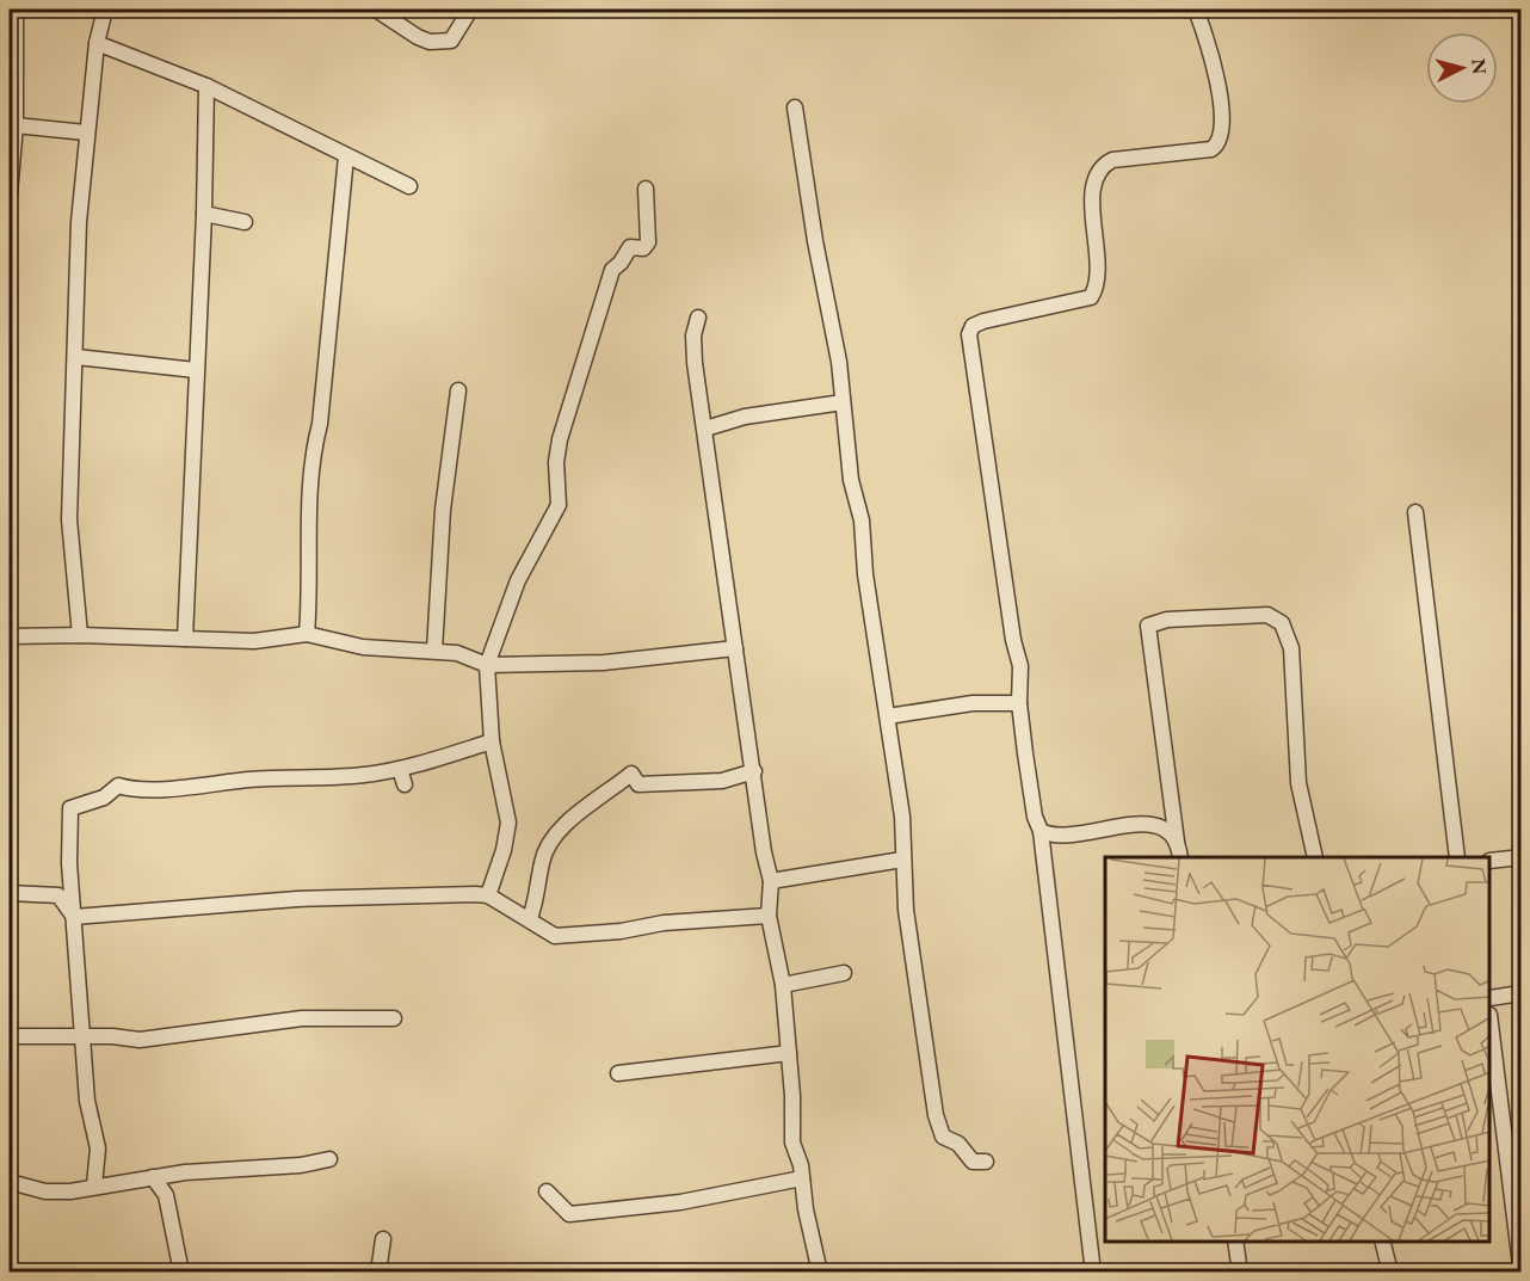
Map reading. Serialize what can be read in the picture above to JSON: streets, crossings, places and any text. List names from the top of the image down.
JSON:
{
  "north": "right"
}
